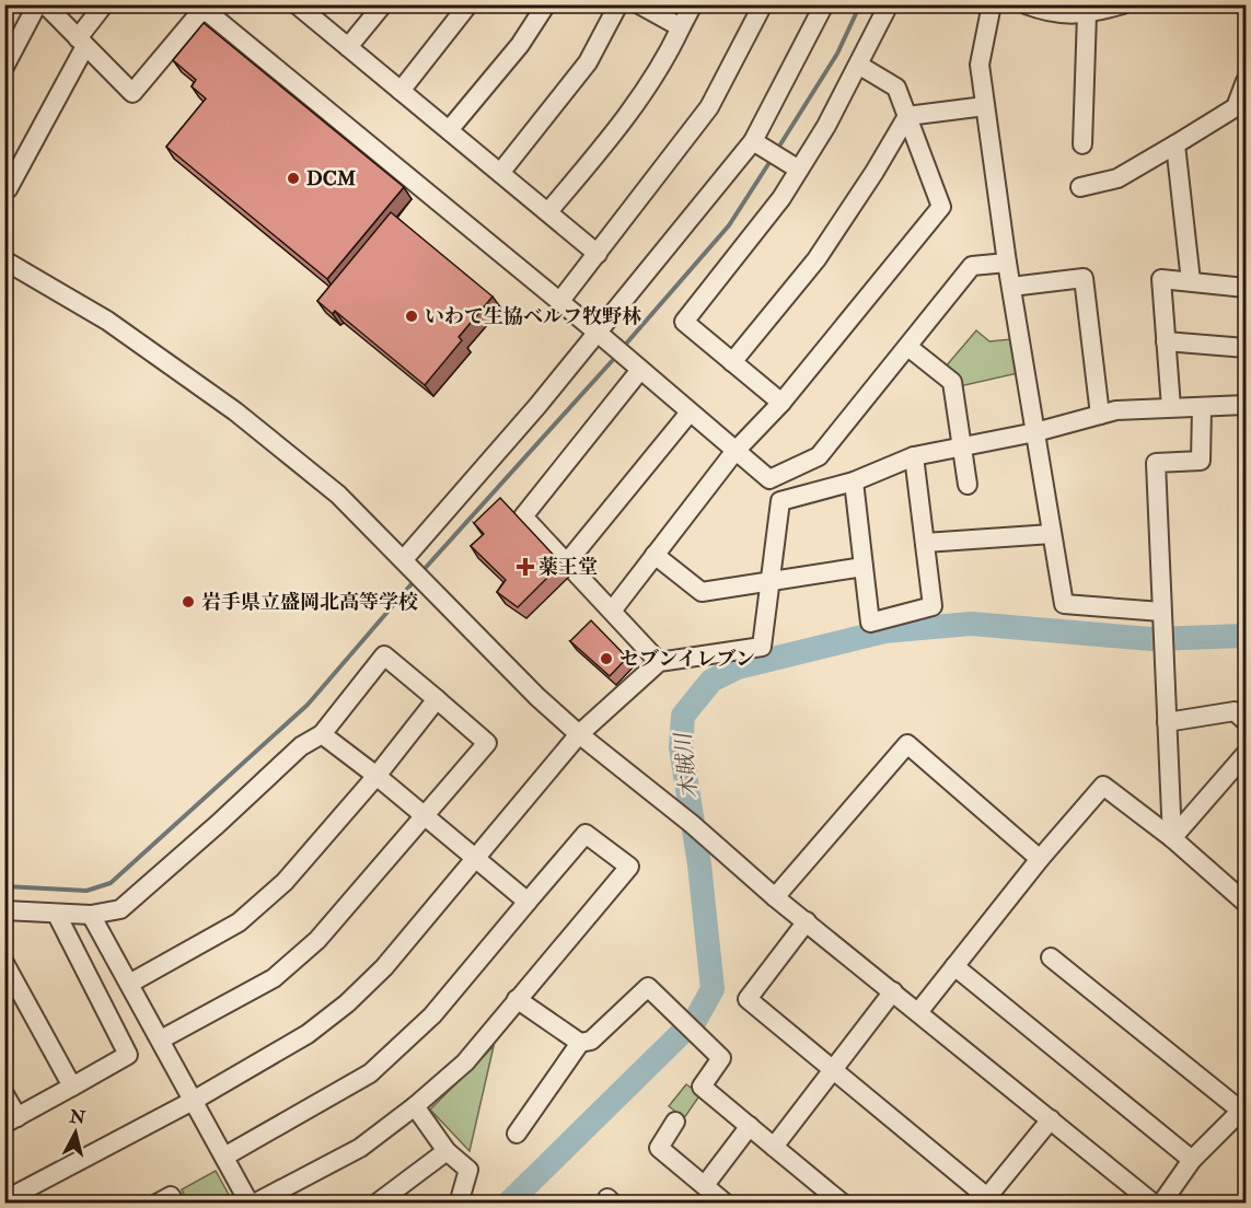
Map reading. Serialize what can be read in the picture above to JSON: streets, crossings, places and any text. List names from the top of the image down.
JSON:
{
  "water": ["木賊川"],
  "places": {
    "other": [
      "DCM",
      "いわて生協ベルフ牧野林",
      "岩手県立盛岡北高等学校",
      "セブンイレブン"
    ],
    "health": ["薬王堂"]
  },
  "north": "top"
}
